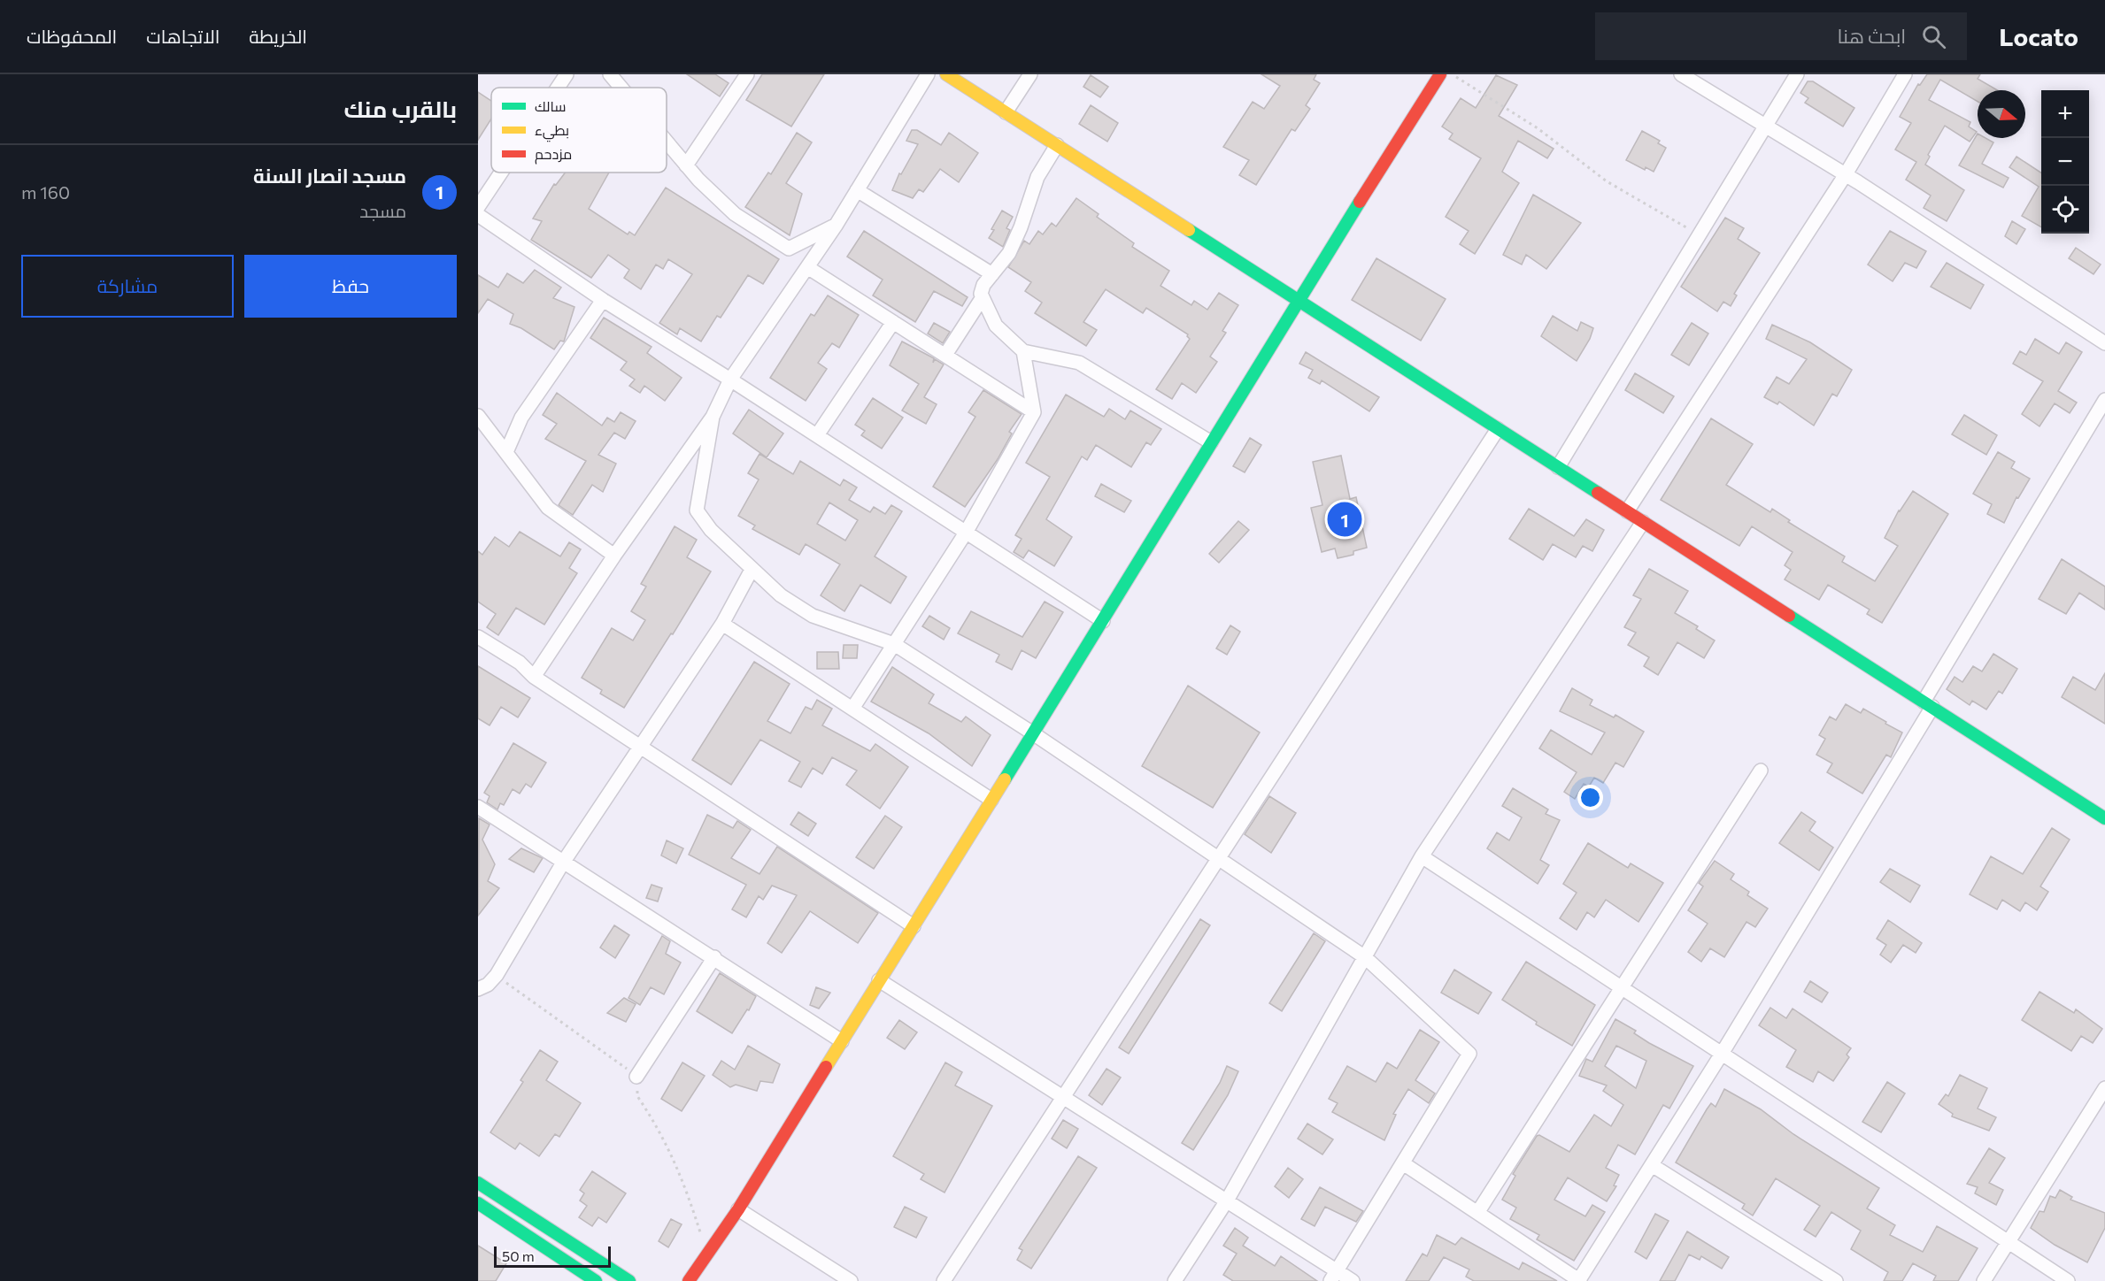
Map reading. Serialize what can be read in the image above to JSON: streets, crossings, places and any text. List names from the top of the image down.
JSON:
{
  "legend": ["سالك", "بطيء", "مزدحم"],
  "scale_bar": "50 m",
  "north": "right",
  "page": {
    "header": "Locato",
    "search": "ابحث هنا",
    "nav": ["الخريطة", "الاتجاهات", "المحفوظات"],
    "heading": "بالقرب منك",
    "map_buttons": ["+", "−"],
    "list": [
      {
        "mark": "1",
        "name": "مسجد انصار السنة",
        "note": "مسجد",
        "value": "160 m"
      }
    ],
    "buttons": ["حفظ", "مشاركة"],
    "pins": "1",
    "scale": "50 m"
  }
}
